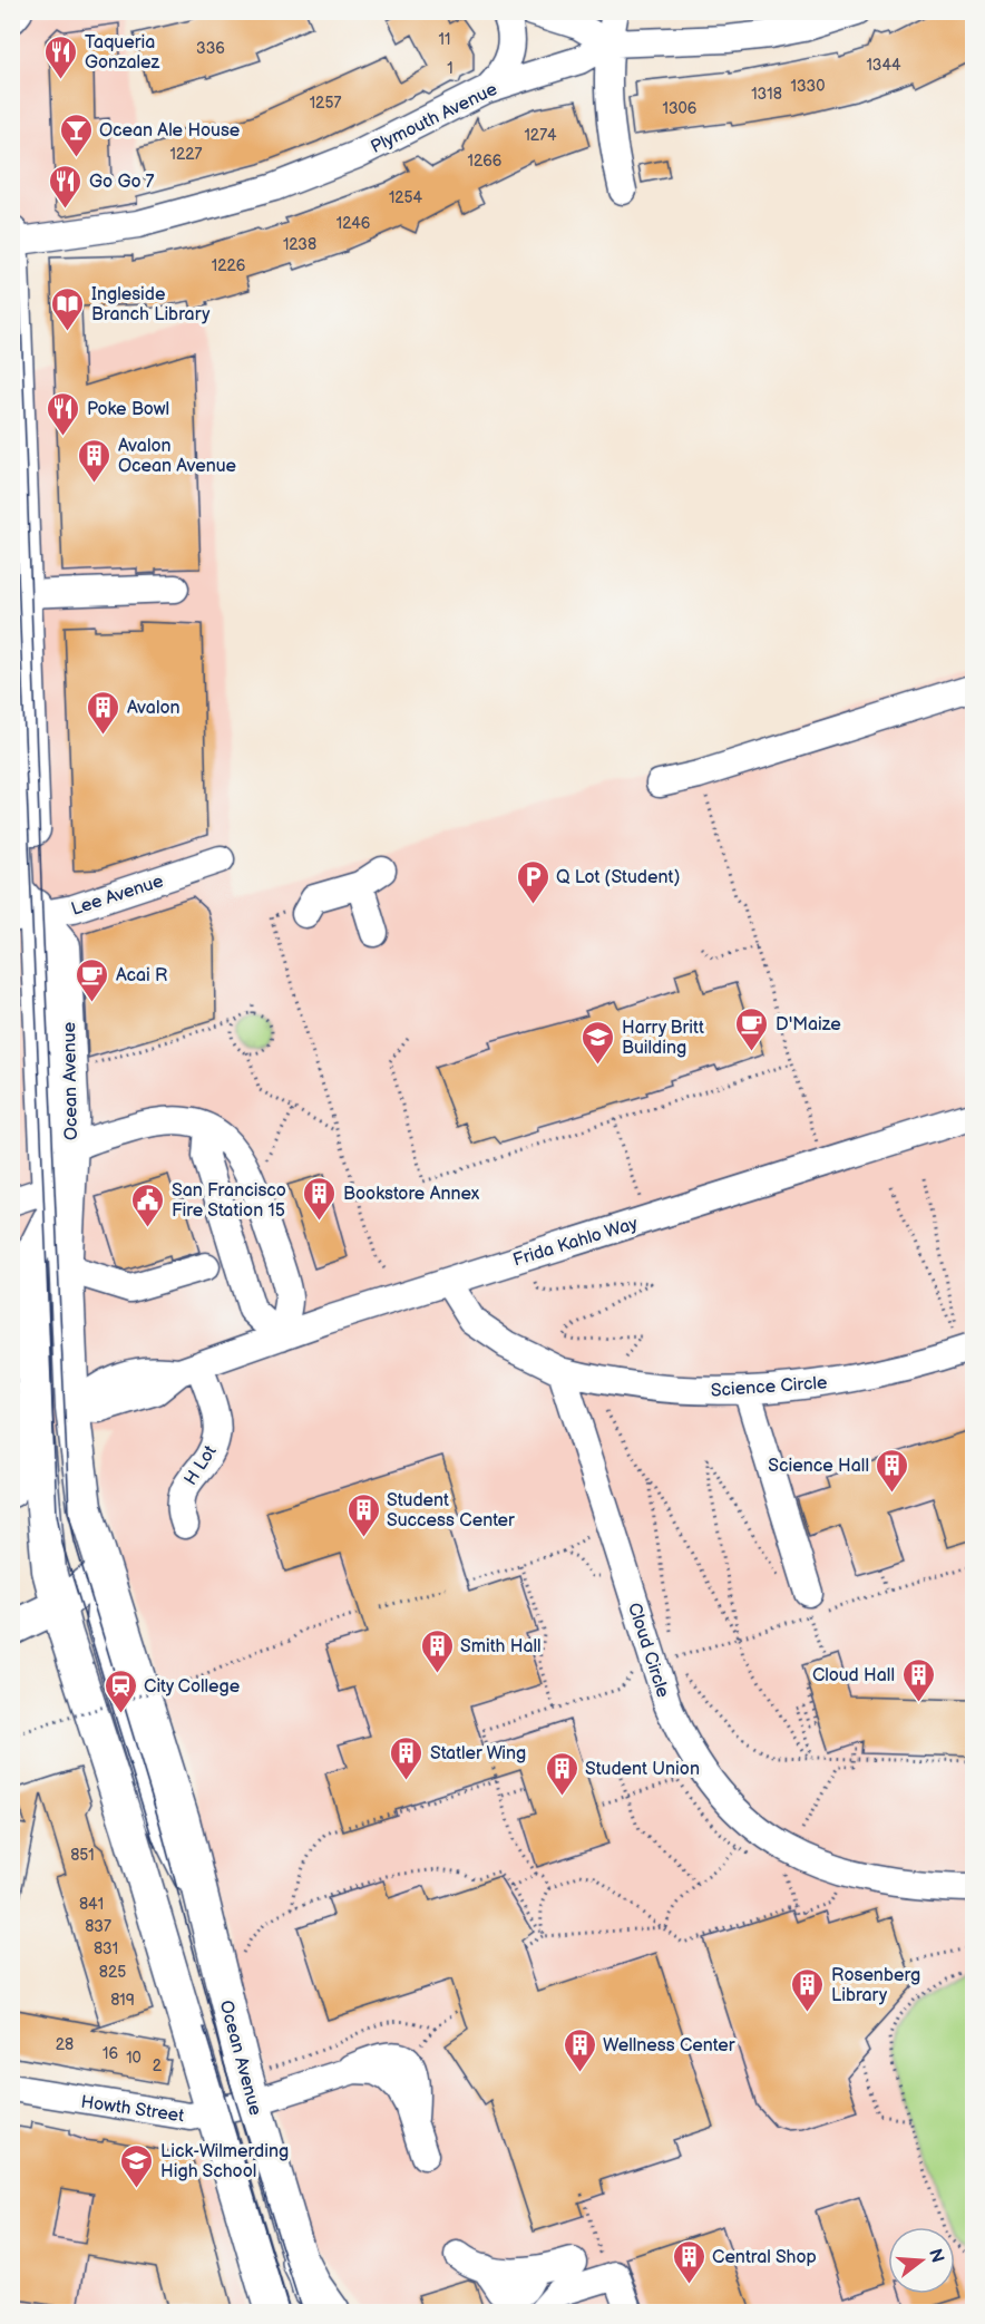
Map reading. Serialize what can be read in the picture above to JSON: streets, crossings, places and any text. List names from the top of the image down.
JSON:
{
  "streets": {
    "main road": ["Ocean Avenue"],
    "street": [
      "Plymouth Avenue",
      "Lee Avenue",
      "Frida Kahlo Way",
      "Science Circle",
      "H Lot",
      "Cloud Circle",
      "Howth Street"
    ]
  },
  "crossings": [
    ["Plymouth Avenue", "Ocean Avenue"],
    ["Lee Avenue", "Ocean Avenue"],
    ["Ocean Avenue", "Frida Kahlo Way"],
    ["Ocean Avenue", "Howth Street"],
    ["Frida Kahlo Way", "H Lot"],
    ["Science Circle", "Cloud Circle"]
  ],
  "places": {
    "restaurant": ["Taqueria Gonzalez", "Go Go 7", "Poke Bowl"],
    "bar": ["Ocean Ale House"],
    "library": ["Ingleside Branch Library"],
    "building": [
      "Avalon Ocean Avenue",
      "Avalon",
      "Bookstore Annex",
      "Science Hall",
      "Student Success Center",
      "Smith Hall",
      "Cloud Hall",
      "Statler Wing",
      "Student Union",
      "Rosenberg Library",
      "Wellness Center",
      "Central Shop"
    ],
    "parking": ["Q Lot (Student)"],
    "cafe": ["Acai R", "D'Maize"],
    "school or university": ["Harry Britt Building", "Lick-Wilmerding High School"],
    "public building": ["San Francisco Fire Station 15"],
    "station": ["City College"]
  },
  "house_numbers": [
    "11",
    "336",
    "1344",
    "1",
    "1330",
    "1318",
    "1257",
    "1306",
    "1274",
    "1227",
    "1266",
    "1254",
    "1246",
    "1238",
    "1226",
    "851",
    "841",
    "837",
    "831",
    "825",
    "819",
    "28",
    "16",
    "10",
    "2"
  ],
  "north": "right"
}
